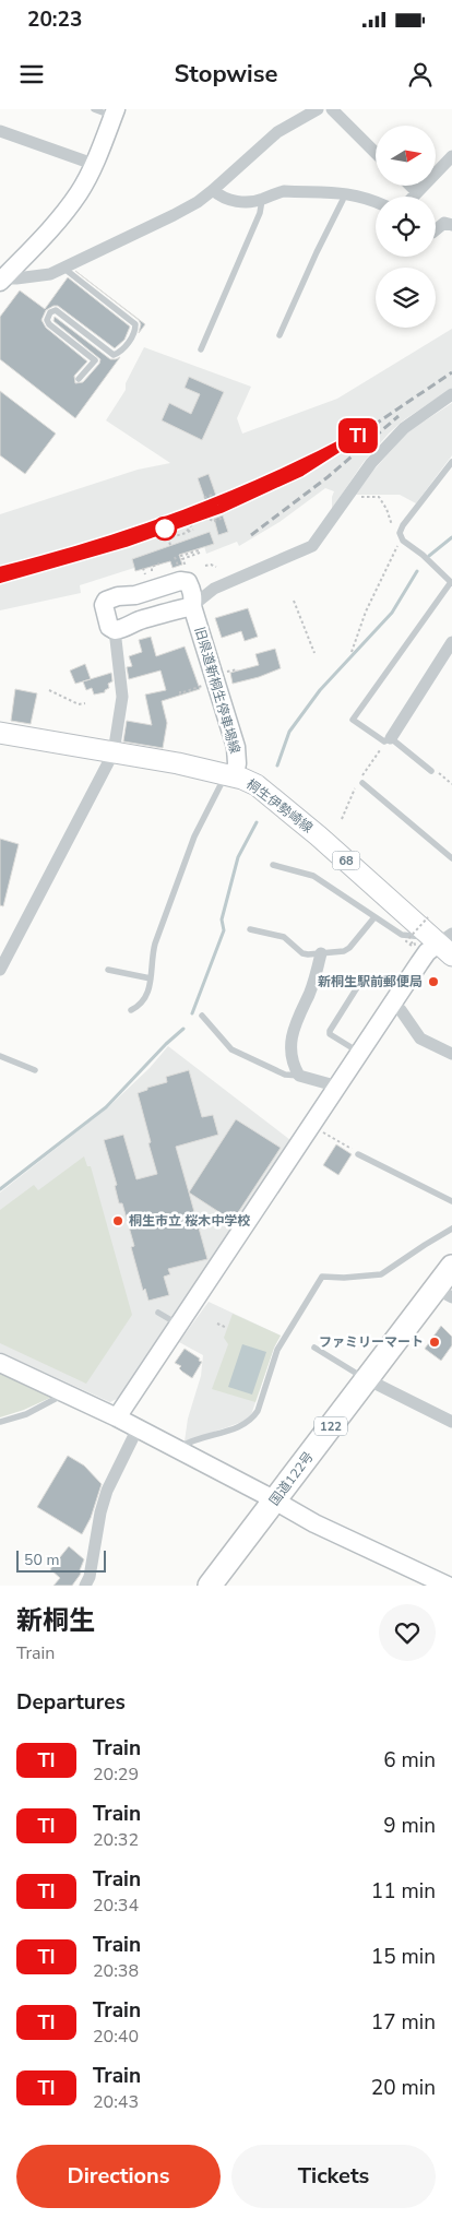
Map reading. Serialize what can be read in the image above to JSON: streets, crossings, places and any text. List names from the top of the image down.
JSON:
{
  "streets": {
    "highway": ["122", "国道122号"],
    "main road": ["桐生伊勢崎線", "68"],
    "street": ["旧県道新桐生停車場線"]
  },
  "crossings": [
    ["旧県道新桐生停車場線", "桐生伊勢崎線"]
  ],
  "places": ["新桐生駅前郵便局", "桐生市立 桜木中学校", "ファミリーマート"],
  "scale_bar": "50 m",
  "north": "right",
  "page": {
    "status": "20:23",
    "header": "Stopwise",
    "on_map": "TI",
    "scale": "50 m",
    "heading": [
      ["新桐生", "Train"],
      "Departures"
    ],
    "list": [
      {
        "mark": "TI",
        "name": "Train",
        "note": "20:29",
        "value": "6 min"
      },
      {
        "mark": "TI",
        "name": "Train",
        "note": "20:32",
        "value": "9 min"
      },
      {
        "mark": "TI",
        "name": "Train",
        "note": "20:34",
        "value": "11 min"
      },
      {
        "mark": "TI",
        "name": "Train",
        "note": "20:38",
        "value": "15 min"
      },
      {
        "mark": "TI",
        "name": "Train",
        "note": "20:40",
        "value": "17 min"
      },
      {
        "mark": "TI",
        "name": "Train",
        "note": "20:43",
        "value": "20 min"
      }
    ],
    "buttons": ["Directions", "Tickets"]
  }
}
